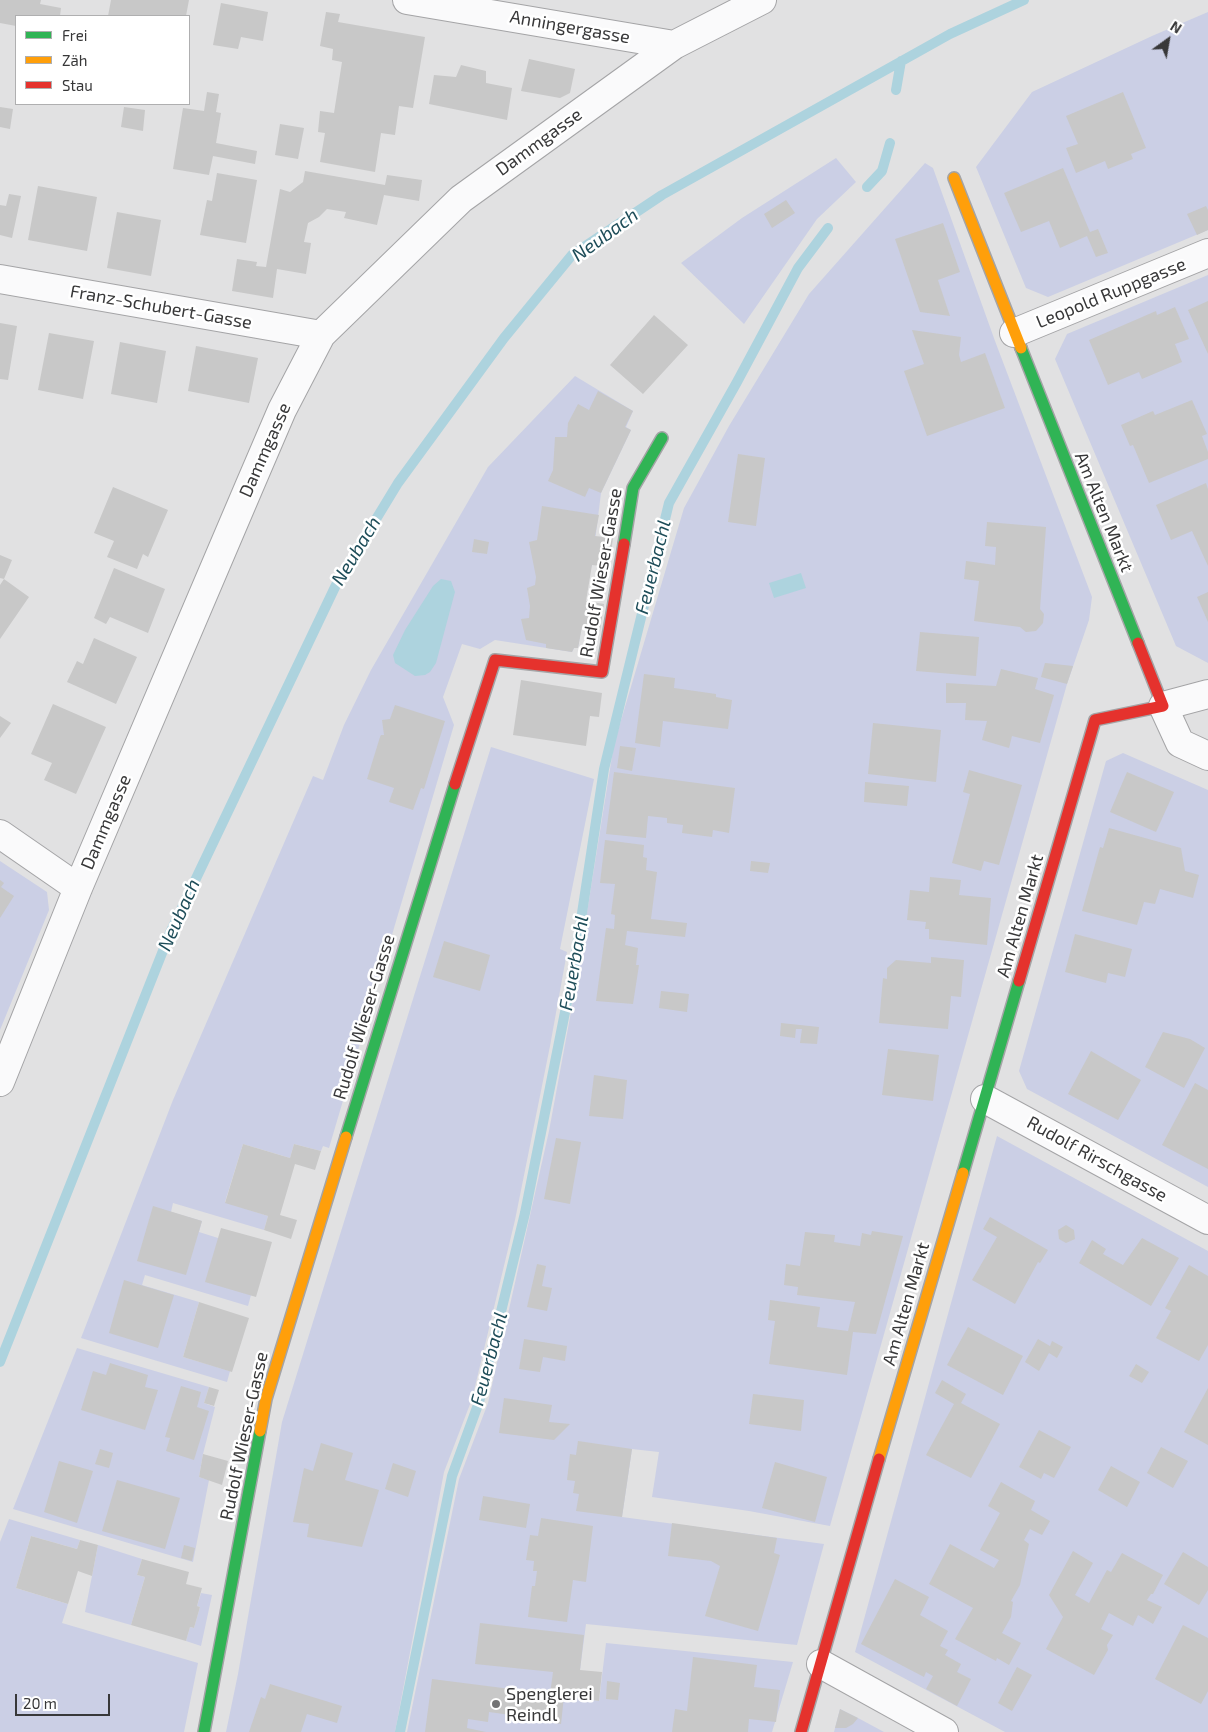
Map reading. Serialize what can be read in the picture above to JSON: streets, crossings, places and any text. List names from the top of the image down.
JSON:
{
  "streets": {
    "street": [
      "Anningergasse",
      "Dammgasse",
      "Leopold Ruppgasse",
      "Franz-Schubert-Gasse",
      "Am Alten Markt",
      "Rudolf Wieser-Gasse",
      "Rudolf Rirschgasse"
    ]
  },
  "crossings": [
    ["Anningergasse", "Dammgasse"],
    ["Dammgasse", "Franz-Schubert-Gasse"],
    ["Leopold Ruppgasse", "Am Alten Markt"],
    ["Am Alten Markt", "Rudolf Rirschgasse"]
  ],
  "water": ["Neubach", "Feuerbachl"],
  "places": ["Spenglerei Reindl"],
  "legend": ["Frei", "Zäh", "Stau"],
  "scale_bar": "20 m",
  "north": "top right"
}
